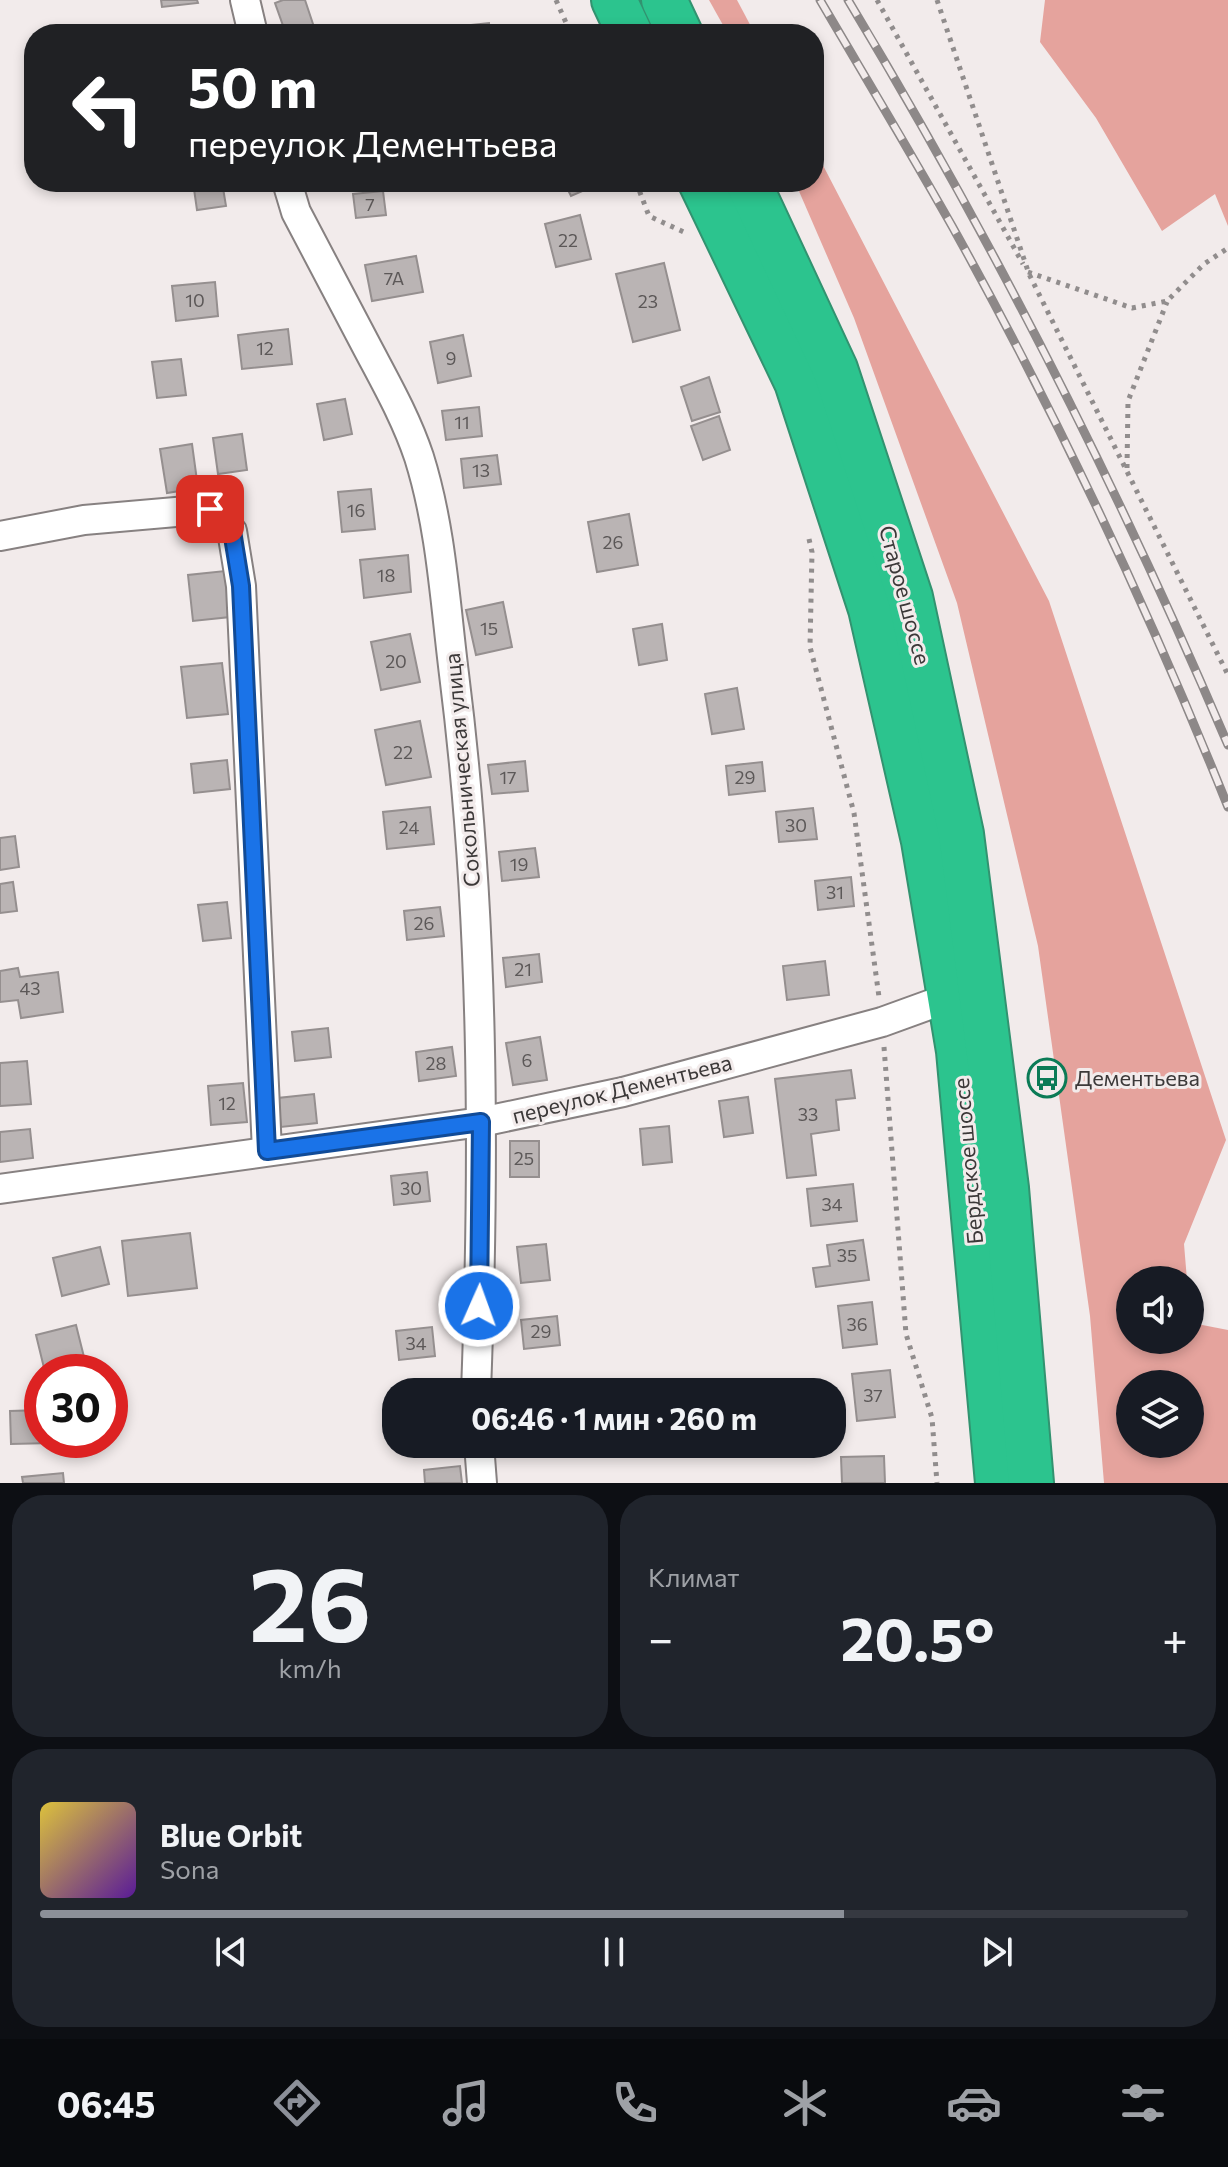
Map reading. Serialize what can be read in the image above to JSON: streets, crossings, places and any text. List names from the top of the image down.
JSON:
{
  "streets": {
    "highway": ["Старое шоссе", "Бердское шоссе"],
    "street": ["Сокольническая улица", "переулок Дементьева"]
  },
  "crossings": [
    ["Старое шоссе", "Бердское шоссе"],
    ["Сокольническая улица", "переулок Дементьева"],
    ["переулок Дементьева", "Бердское шоссе"]
  ],
  "places": {
    "bus stop": ["Дементьева"]
  },
  "house_numbers": [
    "7",
    "22",
    "7А",
    "10",
    "23",
    "12",
    "9",
    "11",
    "13",
    "16",
    "26",
    "18",
    "15",
    "20",
    "22",
    "17",
    "29",
    "30",
    "24",
    "19",
    "31",
    "26",
    "21",
    "43",
    "6",
    "28",
    "12",
    "33",
    "25",
    "30",
    "34",
    "35",
    "36",
    "29",
    "34",
    "37"
  ],
  "page": {
    "turn": ["50 m", "переулок Дементьева"],
    "limit": "30",
    "trip": "06:46 · 1 мин · 260 m",
    "tile": [
      ["26", "km/h"],
      "Климат"
    ],
    "heat": ["−", "20.5°", "+"],
    "song": ["Blue Orbit", "Sona"],
    "tabs": "06:45"
  }
}
